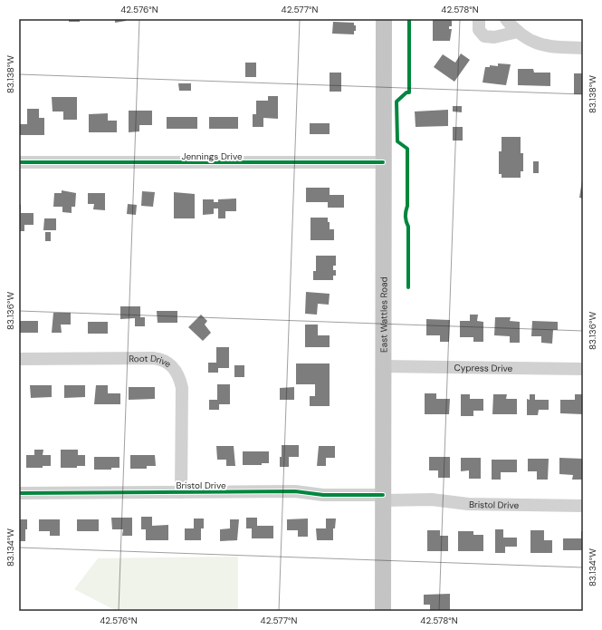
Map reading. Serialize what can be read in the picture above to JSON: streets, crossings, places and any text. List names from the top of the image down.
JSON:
{
  "streets": {
    "main road": ["East Wattles Road"],
    "street": [
      "Jennings Drive",
      "Root Drive",
      "Cypress Drive",
      "Bristol Drive"
    ]
  },
  "crossings": [
    ["Jennings Drive", "East Wattles Road"],
    ["East Wattles Road", "Cypress Drive"],
    ["East Wattles Road", "Bristol Drive"],
    ["Root Drive", "Bristol Drive"]
  ],
  "coordinates": [
    "42.576°N",
    "42.577°N",
    "42.578°N",
    "83.138°W",
    "83.136°W",
    "83.134°W"
  ]
}
